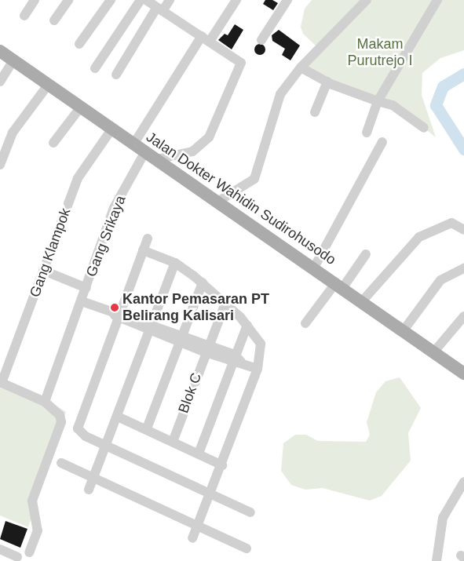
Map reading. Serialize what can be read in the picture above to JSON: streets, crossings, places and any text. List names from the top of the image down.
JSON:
{
  "streets": {
    "main road": ["Jalan Dokter Wahidin Sudirohusodo"],
    "street": ["Gang Srikaya", "Gang Klampok", "Blok C"]
  },
  "crossings": [
    ["Jalan Dokter Wahidin Sudirohusodo", "Gang Srikaya"],
    ["Jalan Dokter Wahidin Sudirohusodo", "Gang Klampok"]
  ],
  "parks": ["Makam Purutrejo I"],
  "places": ["Kantor Pemasaran PT Belirang Kalisari"]
}
